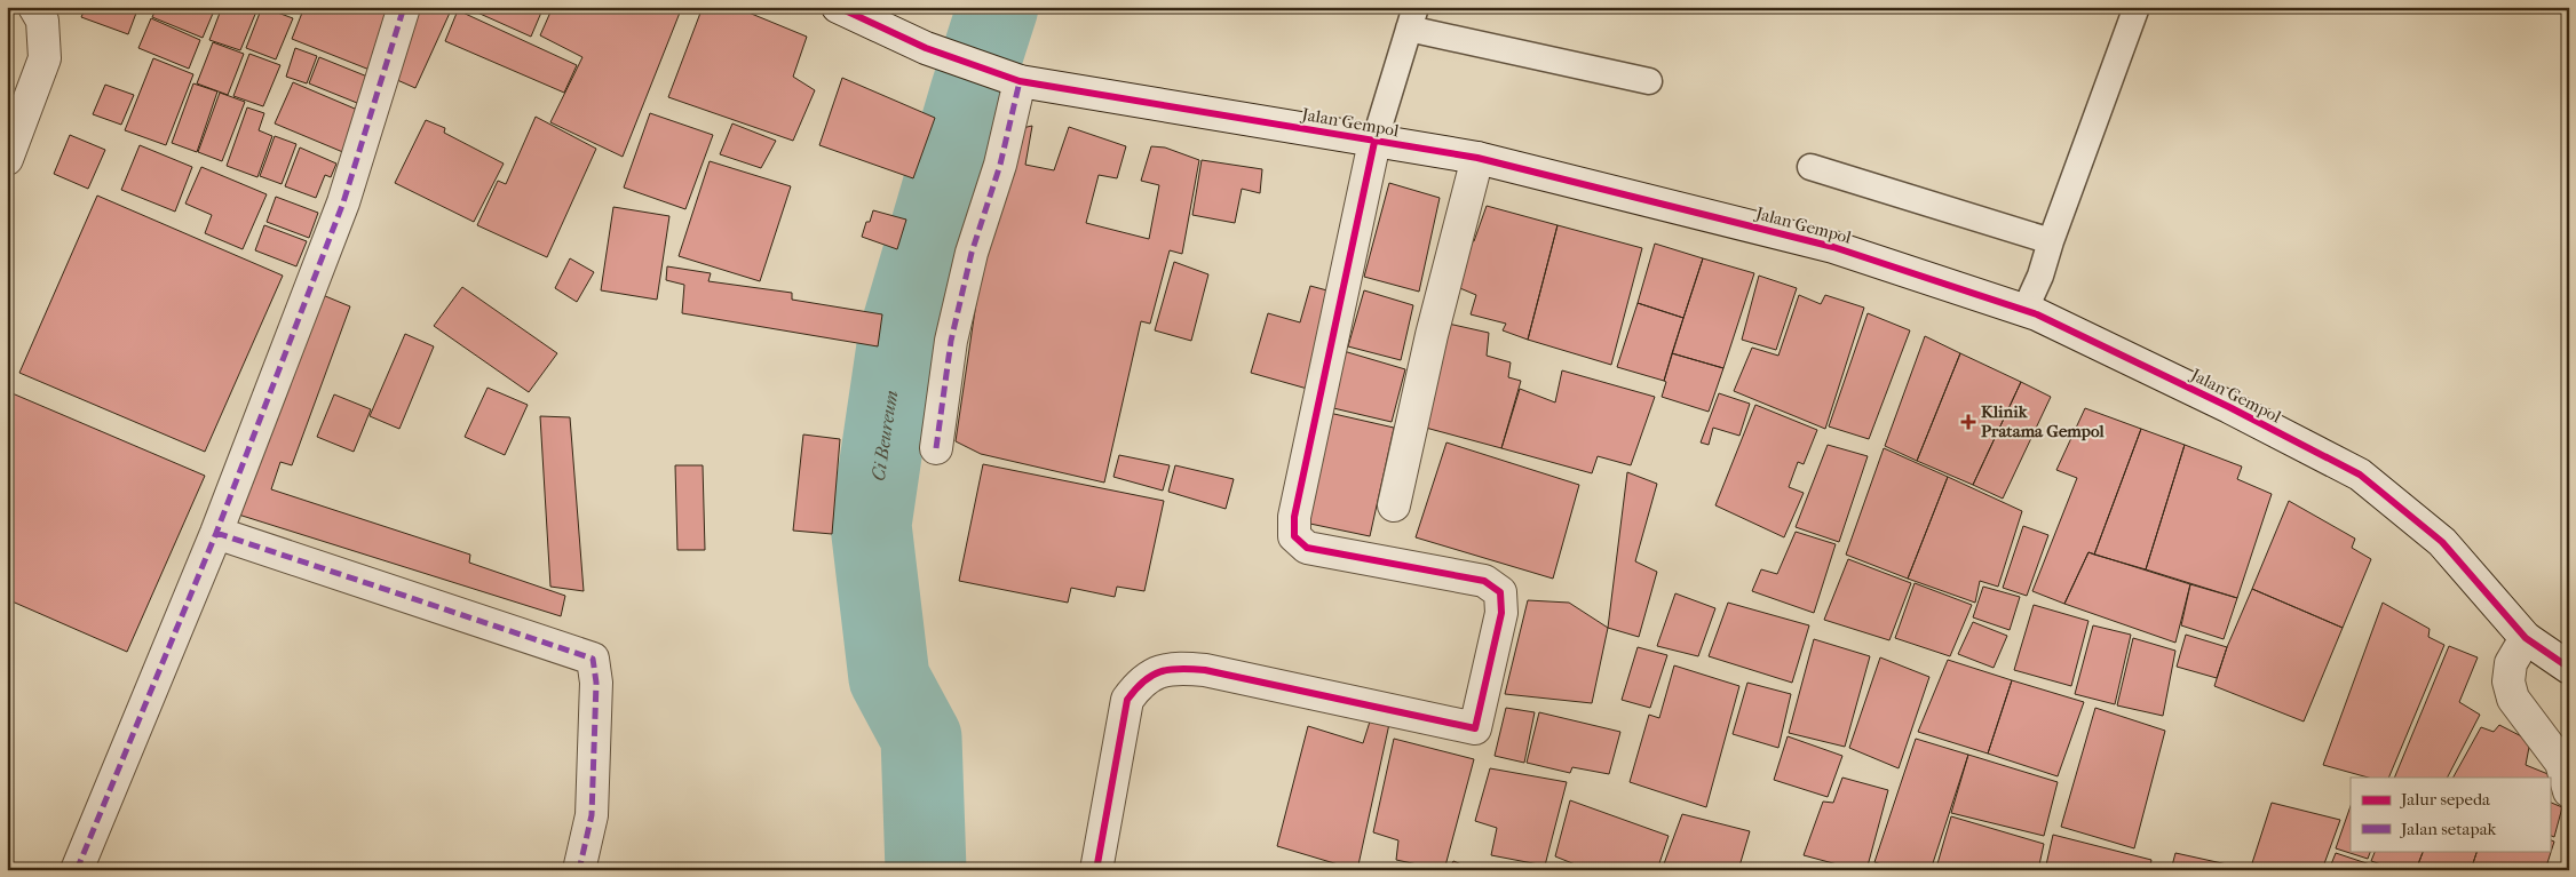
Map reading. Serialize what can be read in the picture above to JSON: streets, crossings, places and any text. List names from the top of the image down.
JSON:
{
  "streets": {
    "street": ["Jalan Gempol"]
  },
  "water": ["Ci Beureum"],
  "places": {
    "health": ["Klinik Pratama Gempol"]
  },
  "legend": ["Jalur sepeda", "Jalan setapak"]
}
